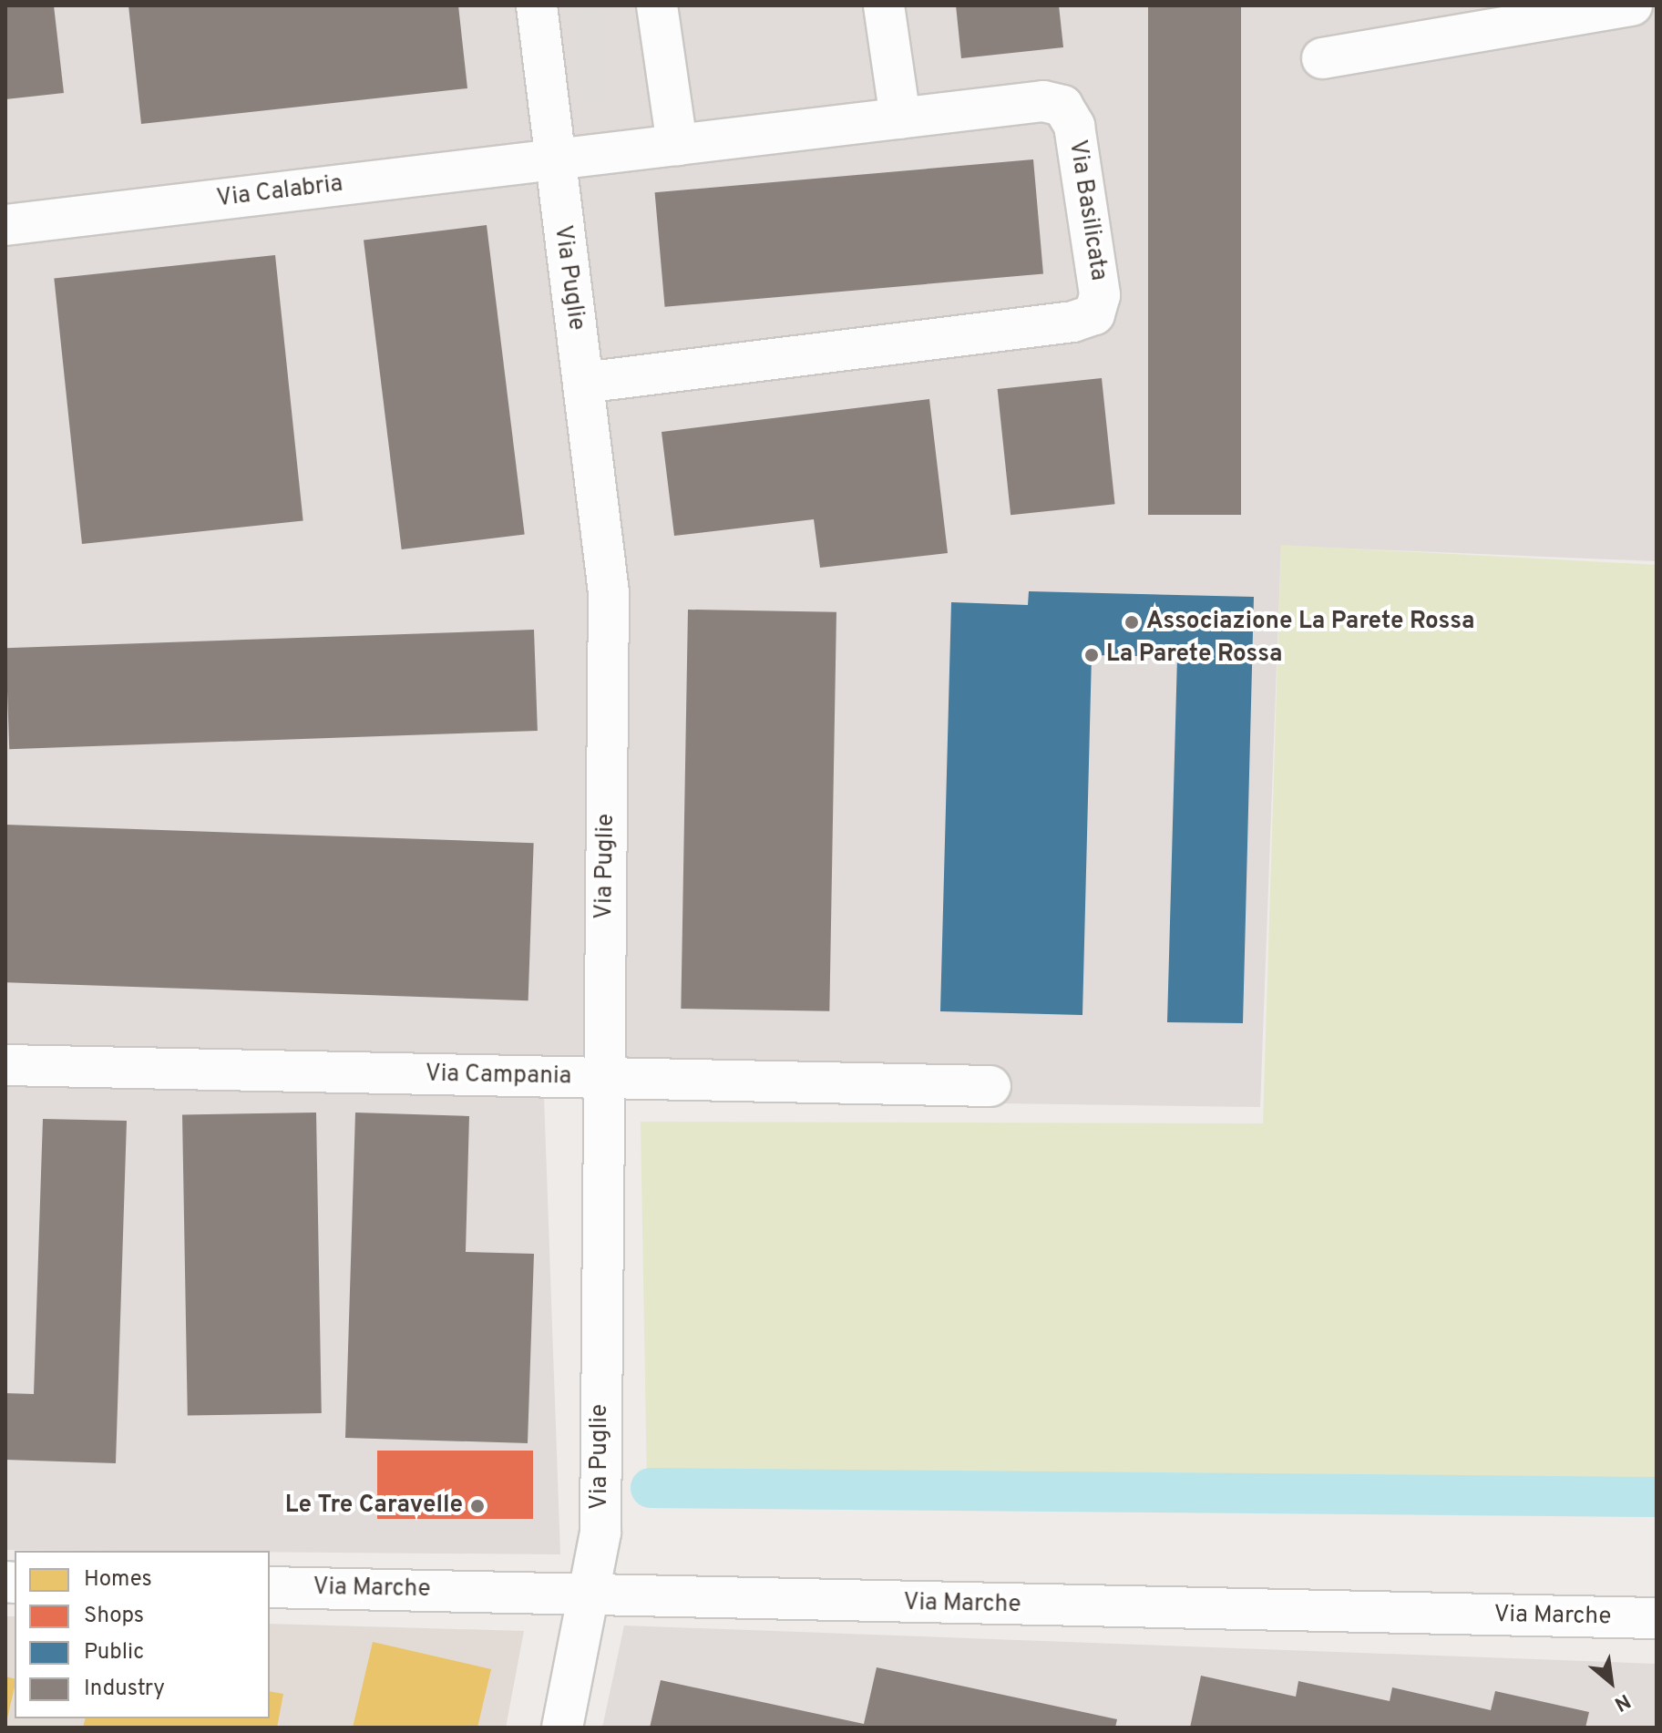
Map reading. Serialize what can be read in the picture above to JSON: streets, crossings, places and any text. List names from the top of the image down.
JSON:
{
  "streets": {
    "street": [
      "Via Calabria",
      "Via Basilicata",
      "Via Puglie",
      "Via Campania",
      "Via Marche"
    ]
  },
  "crossings": [
    ["Via Calabria", "Via Basilicata"],
    ["Via Calabria", "Via Puglie"],
    ["Via Basilicata", "Via Puglie"],
    ["Via Puglie", "Via Campania"],
    ["Via Puglie", "Via Marche"]
  ],
  "places": ["Associazione La Parete Rossa", "La Parete Rossa", "Le Tre Caravelle"],
  "legend": [
    "Homes",
    "Shops",
    "Public",
    "Industry"
  ],
  "north": "bottom right"
}
